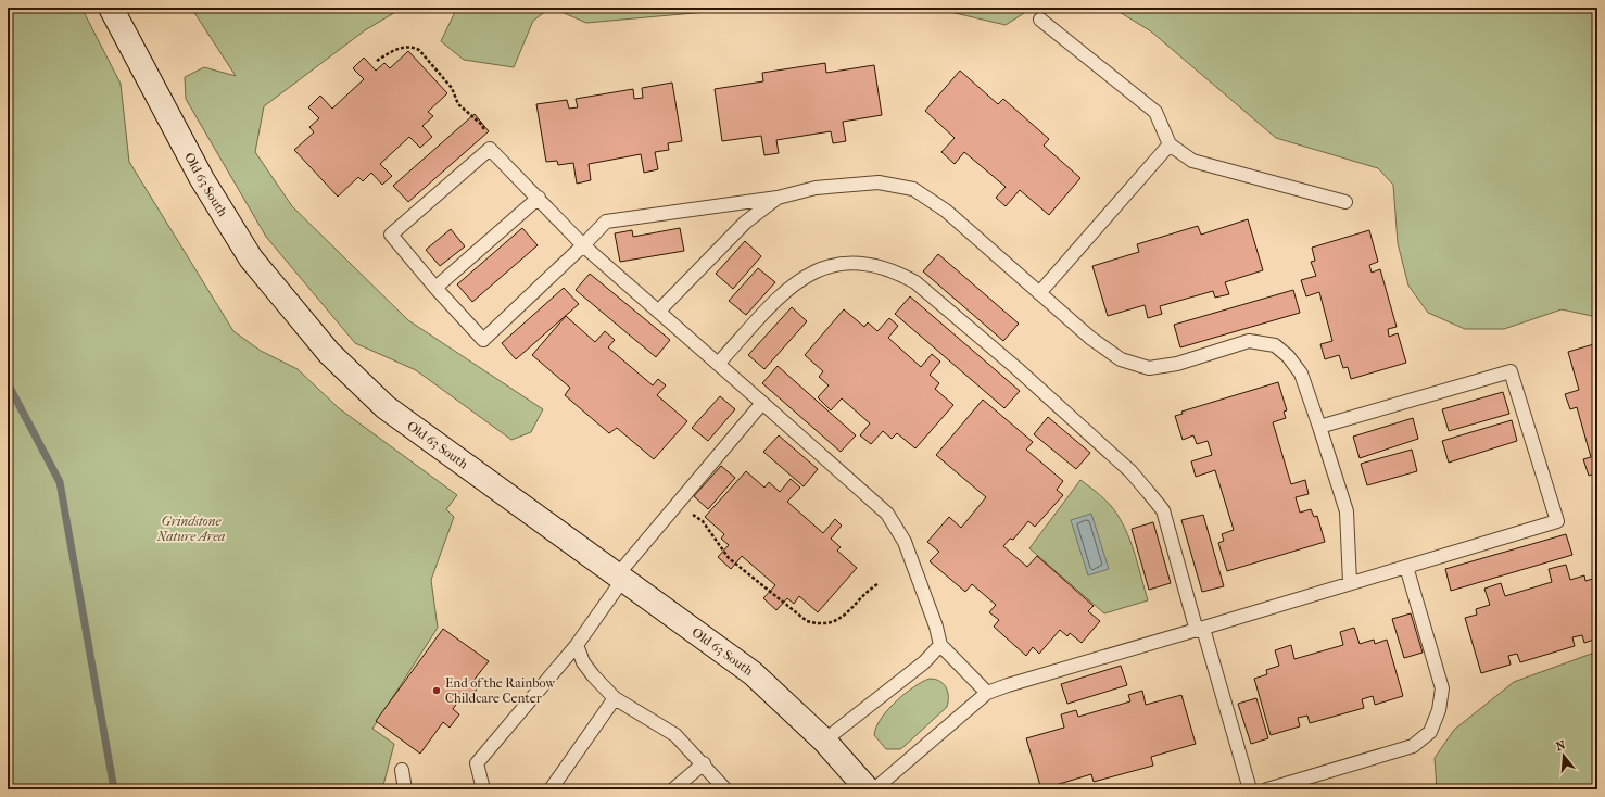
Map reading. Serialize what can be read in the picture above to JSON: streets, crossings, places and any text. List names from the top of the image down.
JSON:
{
  "streets": {
    "main road": ["Old 63 South"]
  },
  "parks": ["Grindstone Nature Area"],
  "places": ["End of the Rainbow Childcare Center"],
  "north": "top"
}
